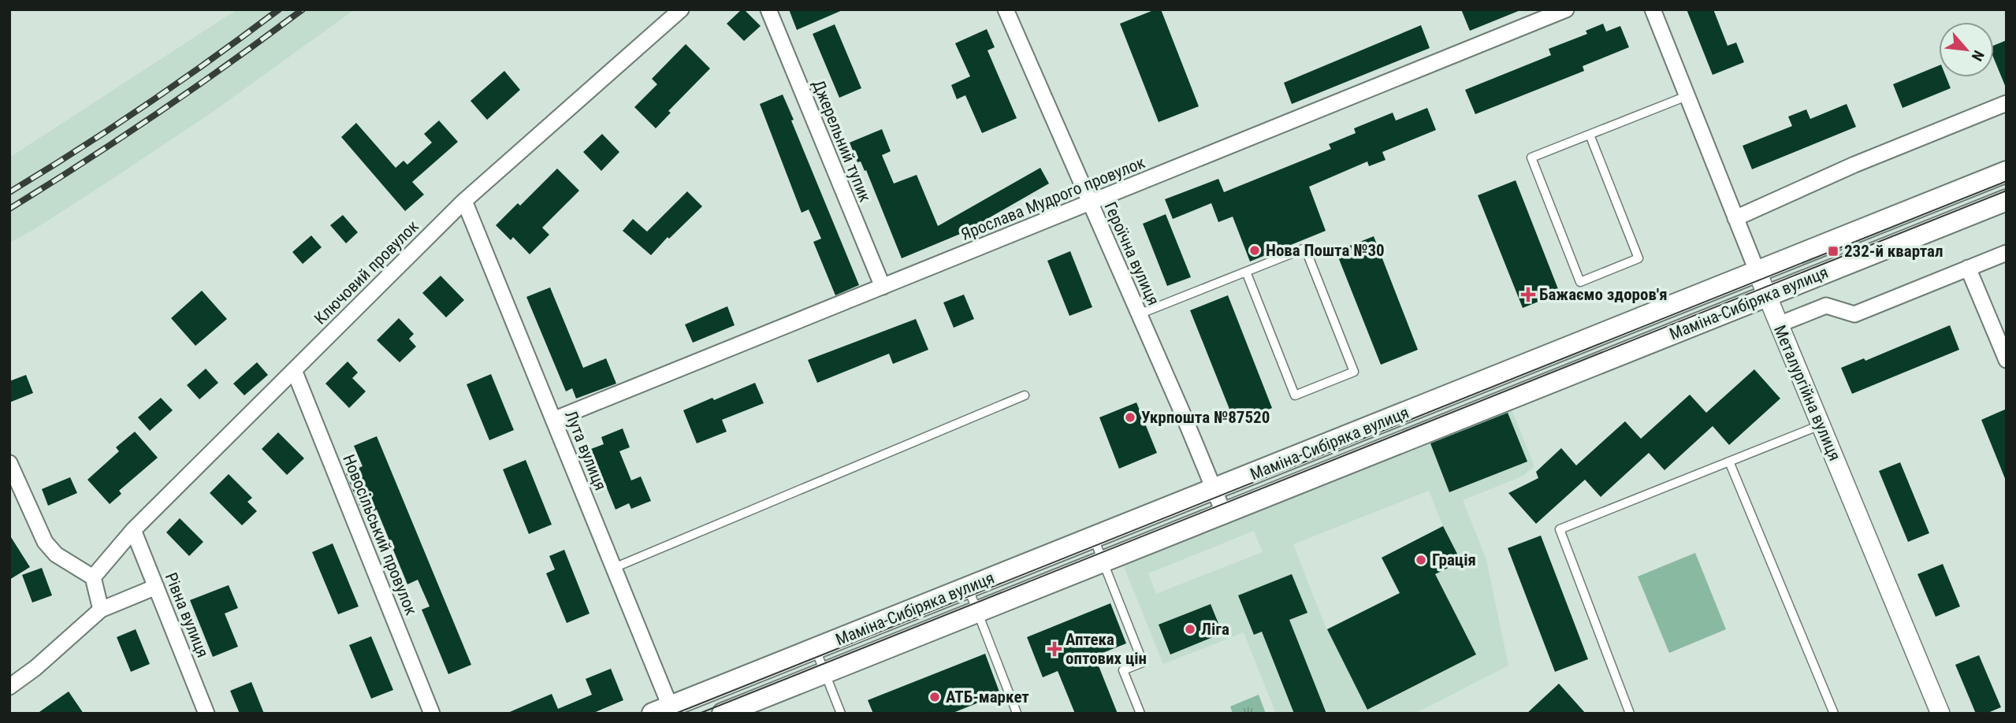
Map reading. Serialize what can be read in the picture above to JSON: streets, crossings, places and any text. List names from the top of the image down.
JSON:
{
  "streets": {
    "main road": ["Маміна-Сибіряка вулиця"],
    "street": [
      "Джерельний тупик",
      "Ярослава Мудрого провулок",
      "Героїчна вулиця",
      "Ключовий провулок",
      "Металургійна вулиця",
      "Лута вулиця",
      "Новосільський провулок",
      "Рівна вулиця"
    ]
  },
  "crossings": [
    ["Джерельний тупик", "Ярослава Мудрого провулок"],
    ["Ярослава Мудрого провулок", "Героїчна вулиця"],
    ["Ярослава Мудрого провулок", "Лута вулиця"],
    ["Героїчна вулиця", "Маміна-Сибіряка вулиця"],
    ["Ключовий провулок", "Лута вулиця"],
    ["Ключовий провулок", "Новосільський провулок"],
    ["Ключовий провулок", "Рівна вулиця"],
    ["Маміна-Сибіряка вулиця", "Металургійна вулиця"],
    ["Маміна-Сибіряка вулиця", "Лута вулиця"]
  ],
  "places": {
    "other": [
      "Нова Пошта №30",
      "Укрпошта №87520",
      "Грація",
      "Ліга",
      "АТБ-маркет"
    ],
    "transit": ["232-й квартал"],
    "health": ["Бажаємо здоров'я", "Аптека оптових цін"]
  },
  "north": "bottom right"
}
